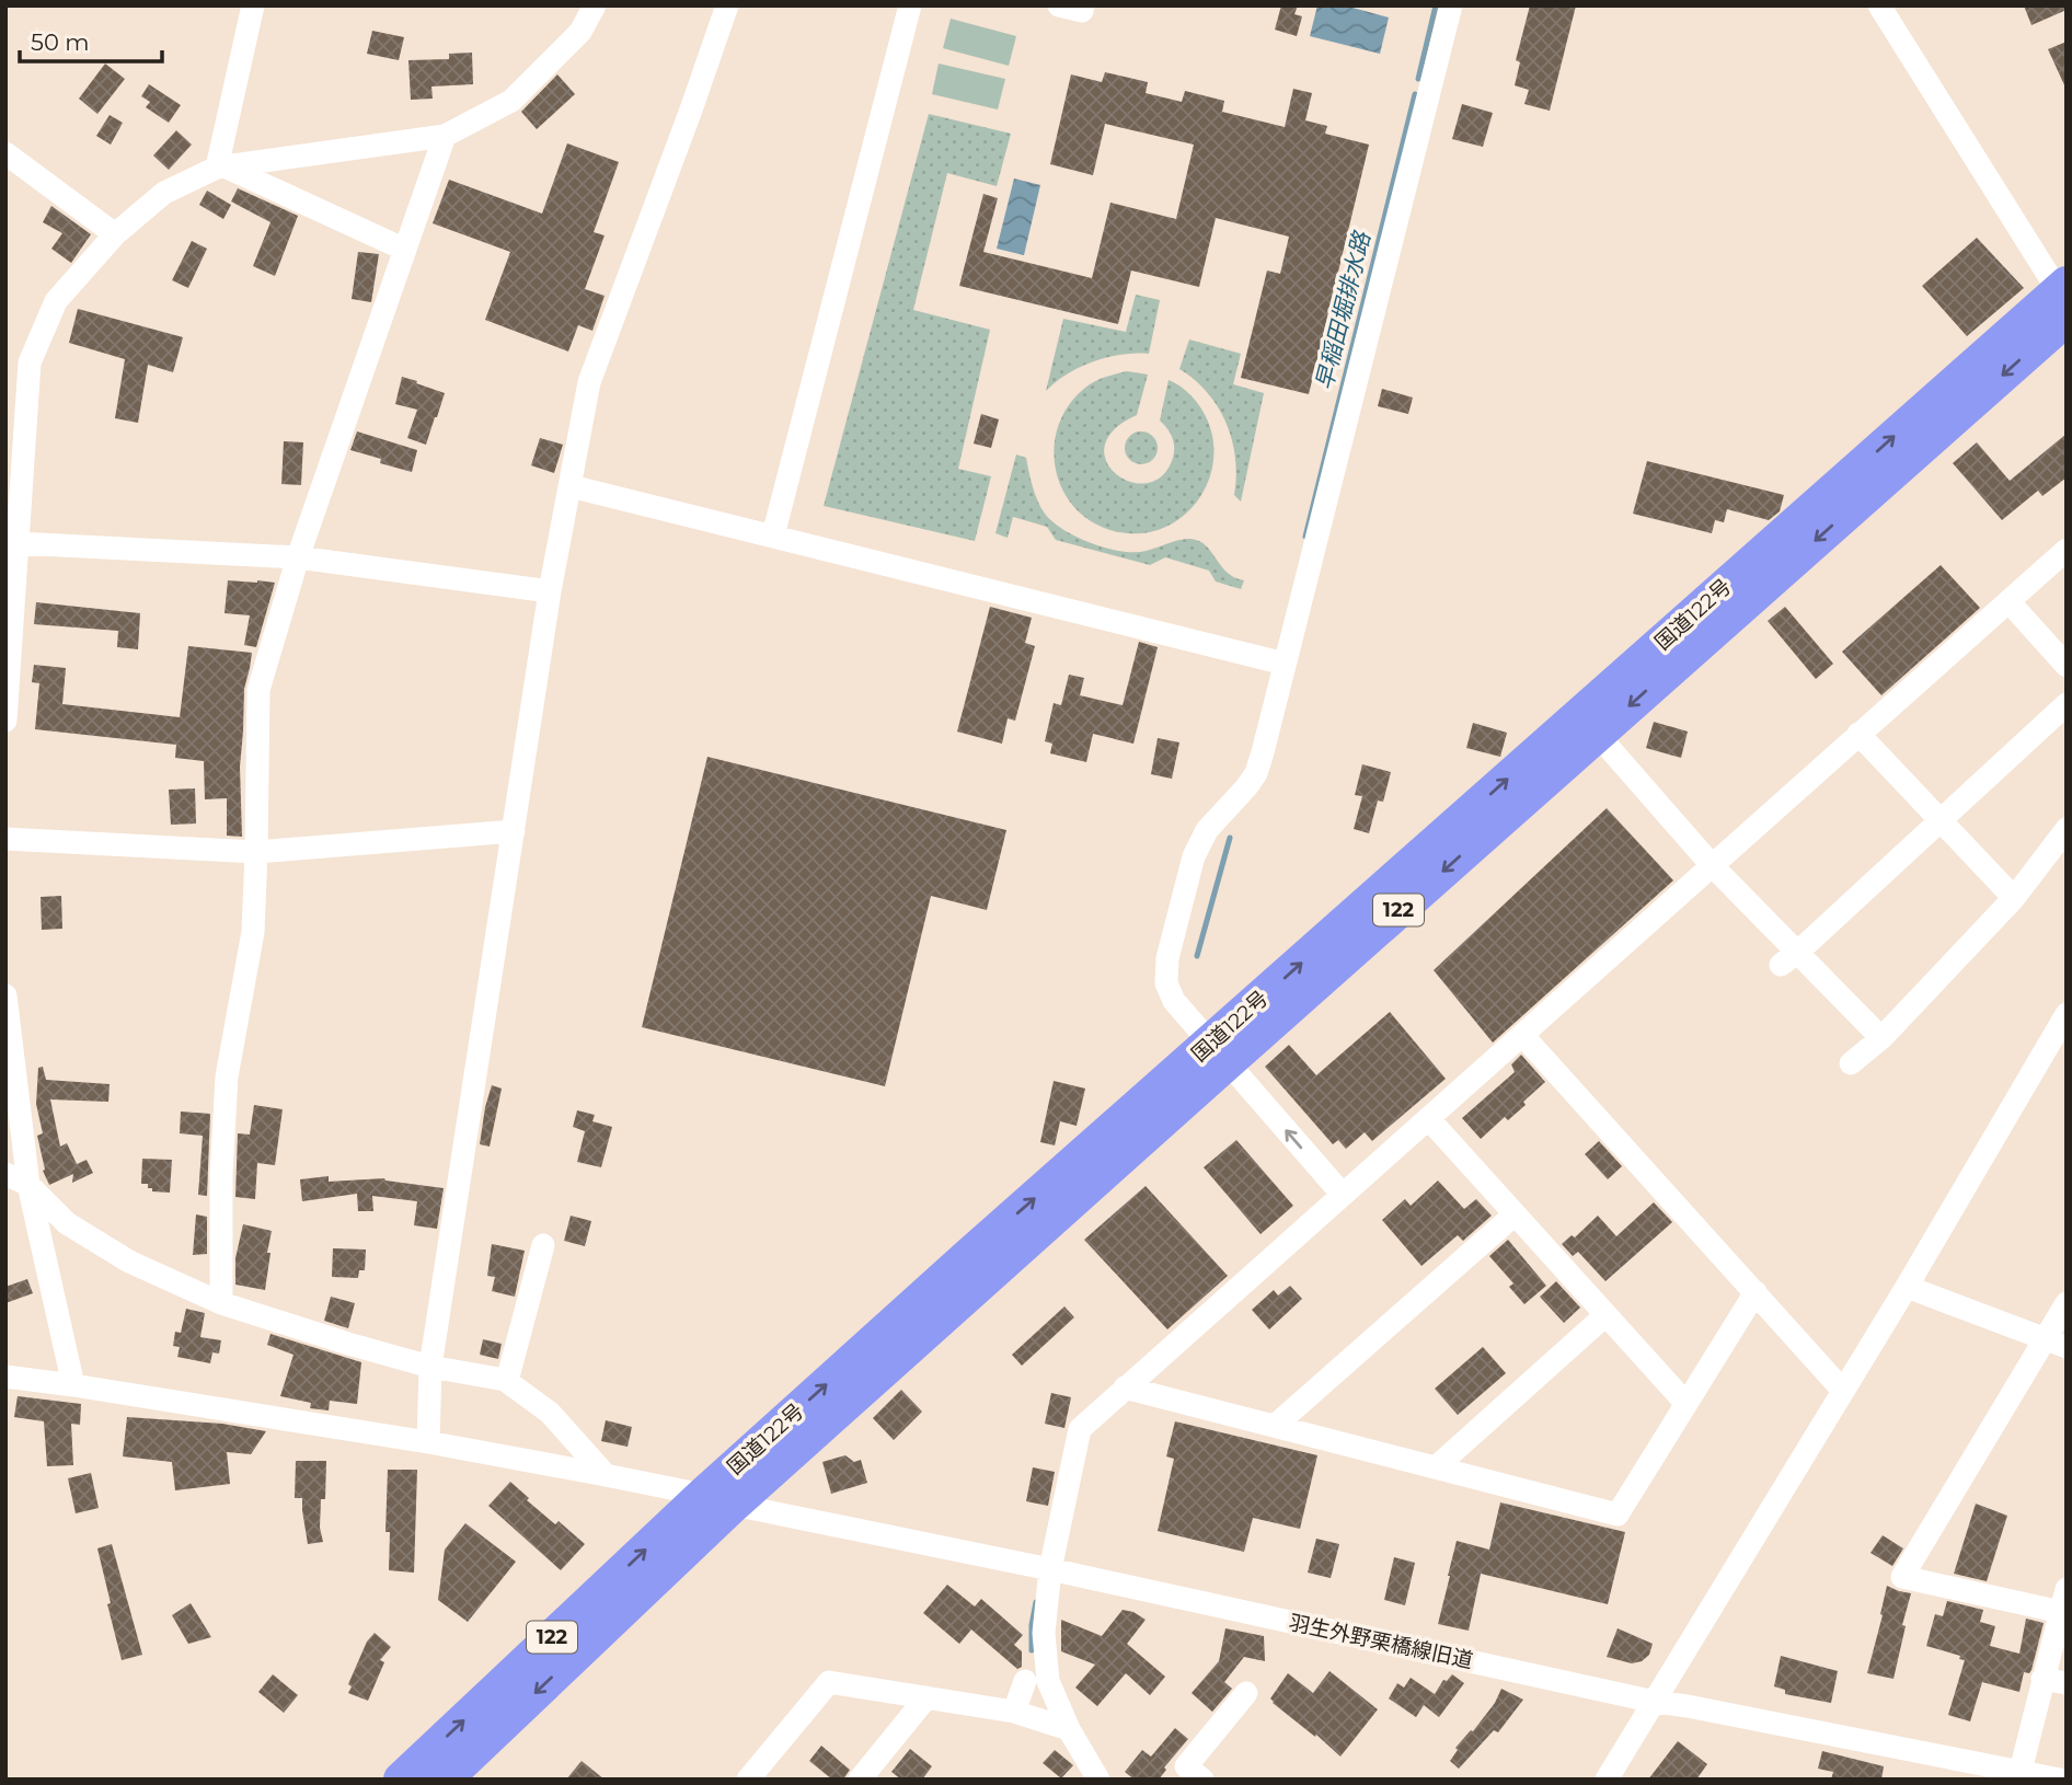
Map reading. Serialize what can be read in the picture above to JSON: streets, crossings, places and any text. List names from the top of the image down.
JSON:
{
  "streets": {
    "highway": ["国道122号", "122"],
    "street": ["羽生外野栗橋線旧道"]
  },
  "crossings": [
    ["国道122号", "羽生外野栗橋線旧道"]
  ],
  "water": ["早稲田堀排水路"],
  "scale_bar": "50 m"
}
